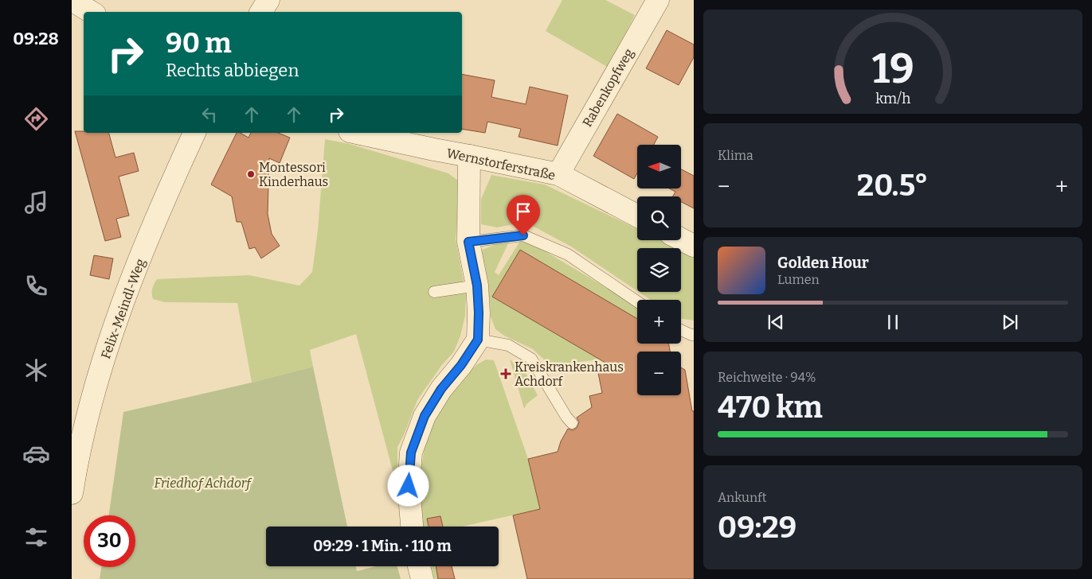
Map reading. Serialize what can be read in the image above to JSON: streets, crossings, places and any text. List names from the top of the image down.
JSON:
{
  "streets": {
    "street": ["Rabenkopfweg", "Wernstorferstraße", "Felix-Meindl-Weg"]
  },
  "crossings": [
    ["Rabenkopfweg", "Wernstorferstraße"]
  ],
  "parks": ["Friedhof Achdorf"],
  "places": {
    "other": ["Montessori Kinderhaus"],
    "health": ["Kreiskrankenhaus Achdorf"]
  },
  "north": "left",
  "page": {
    "tabs": "09:28",
    "turn": ["90 m", "Rechts abbiegen"],
    "tile": [
      "Klima",
      ["Reichweite · 94%", "470 km"],
      ["Ankunft", "09:29"]
    ],
    "map_buttons": ["+", "−"],
    "heat": ["−", "20.5°", "+"],
    "song": ["Golden Hour", "Lumen"],
    "limit": "30",
    "trip": "09:29 · 1 Min. · 110 m",
    "gauge": ["19", "km/h"]
  }
}
